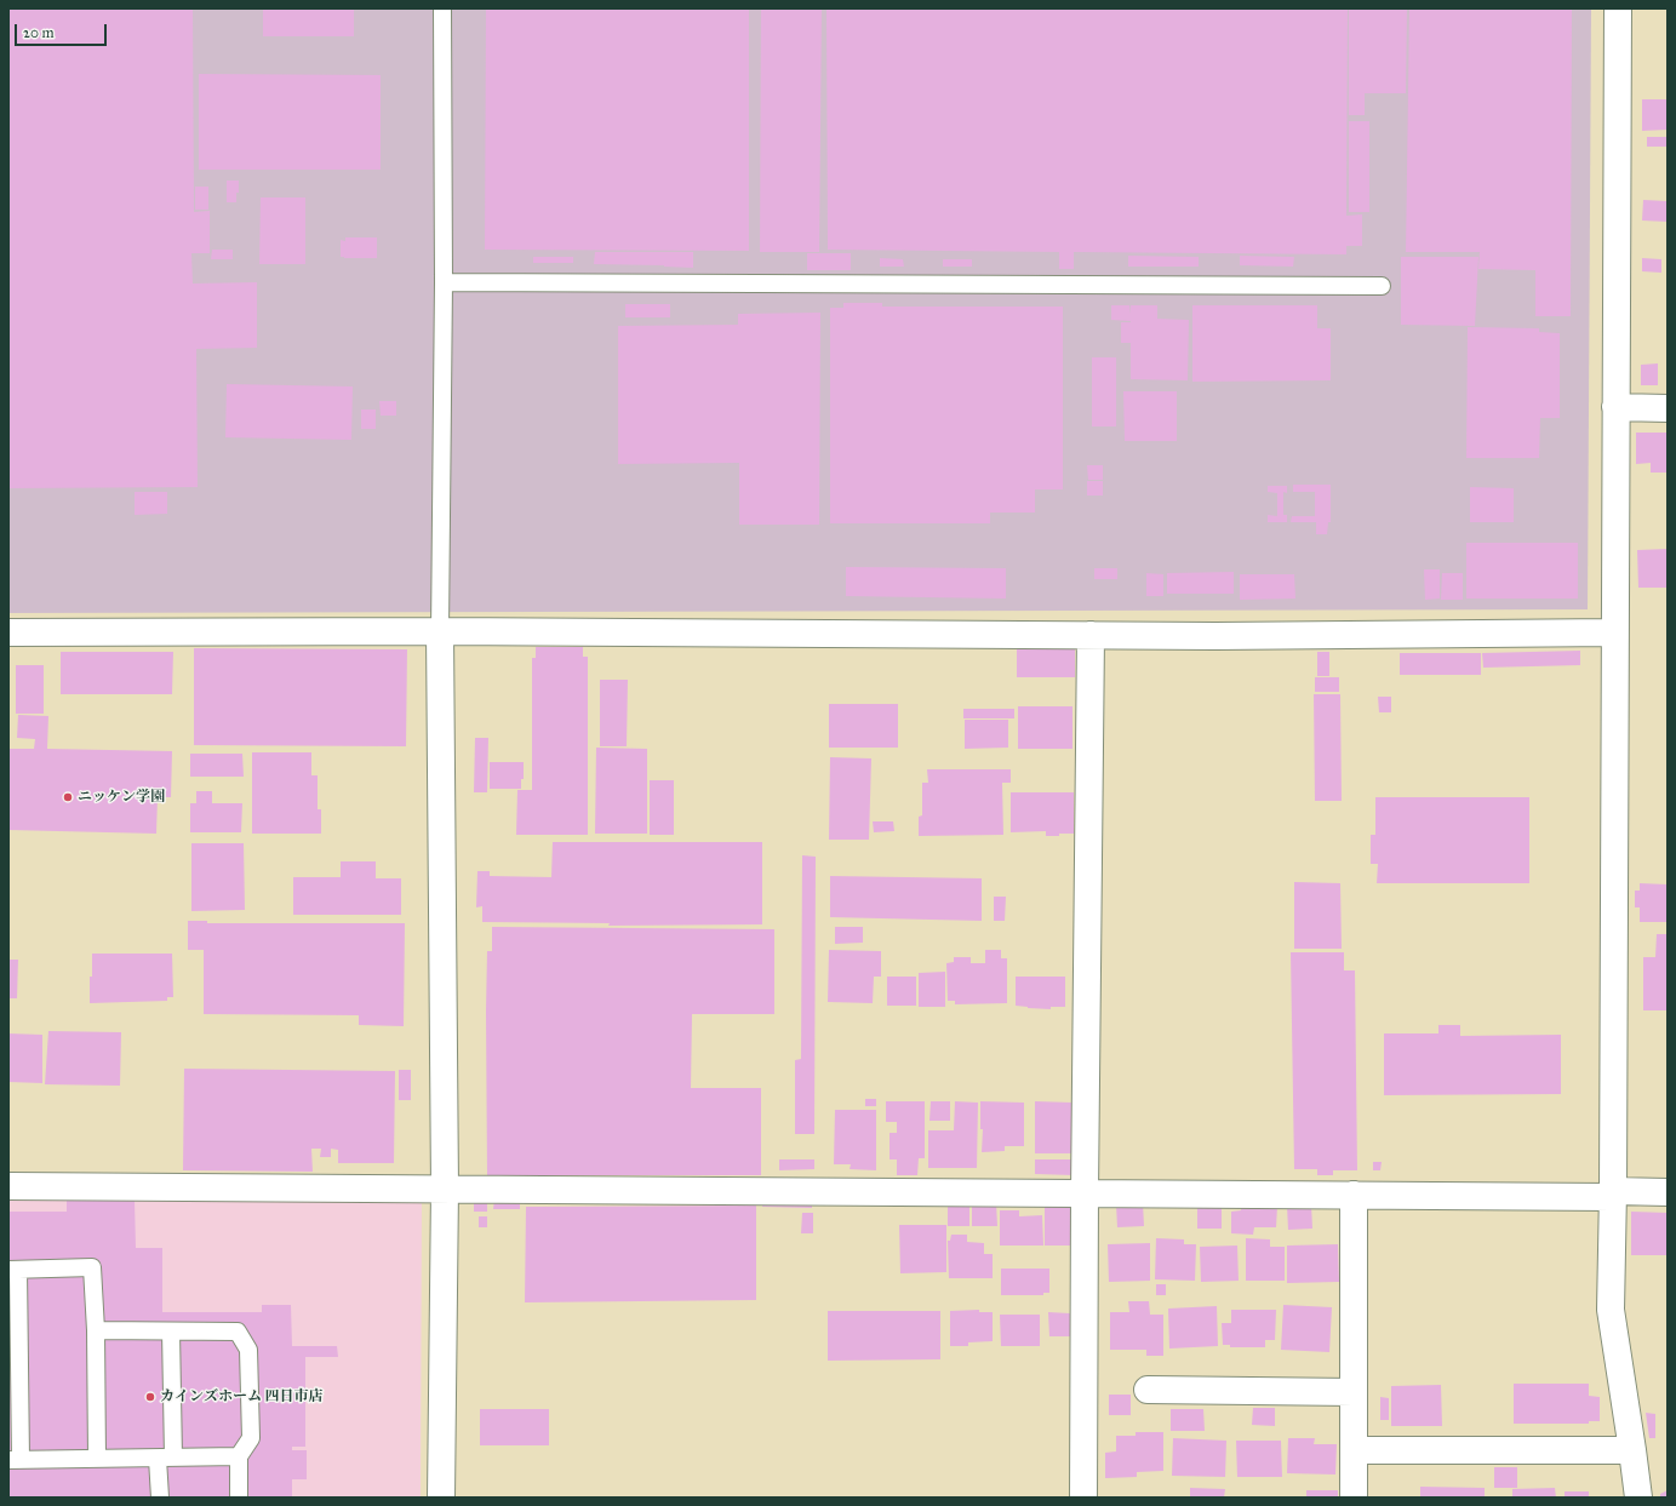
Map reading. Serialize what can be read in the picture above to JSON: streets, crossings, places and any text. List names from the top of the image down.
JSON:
{
  "places": ["ニッケン学園", "カインズホーム 四日市店"],
  "scale_bar": "20 m"
}
